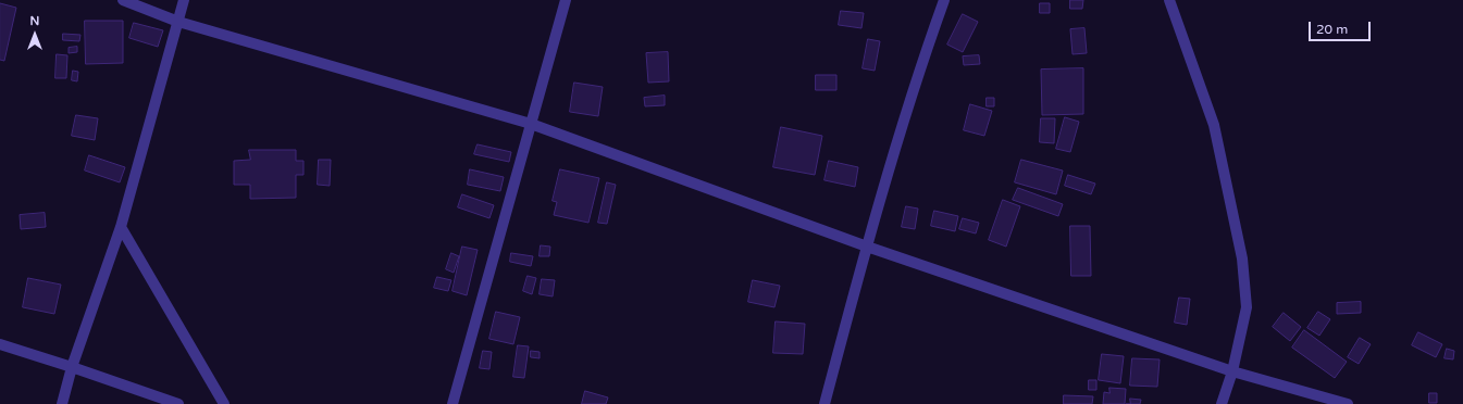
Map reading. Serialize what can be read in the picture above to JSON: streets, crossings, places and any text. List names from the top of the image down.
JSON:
{
  "scale_bar": "20 m",
  "north": "top"
}
